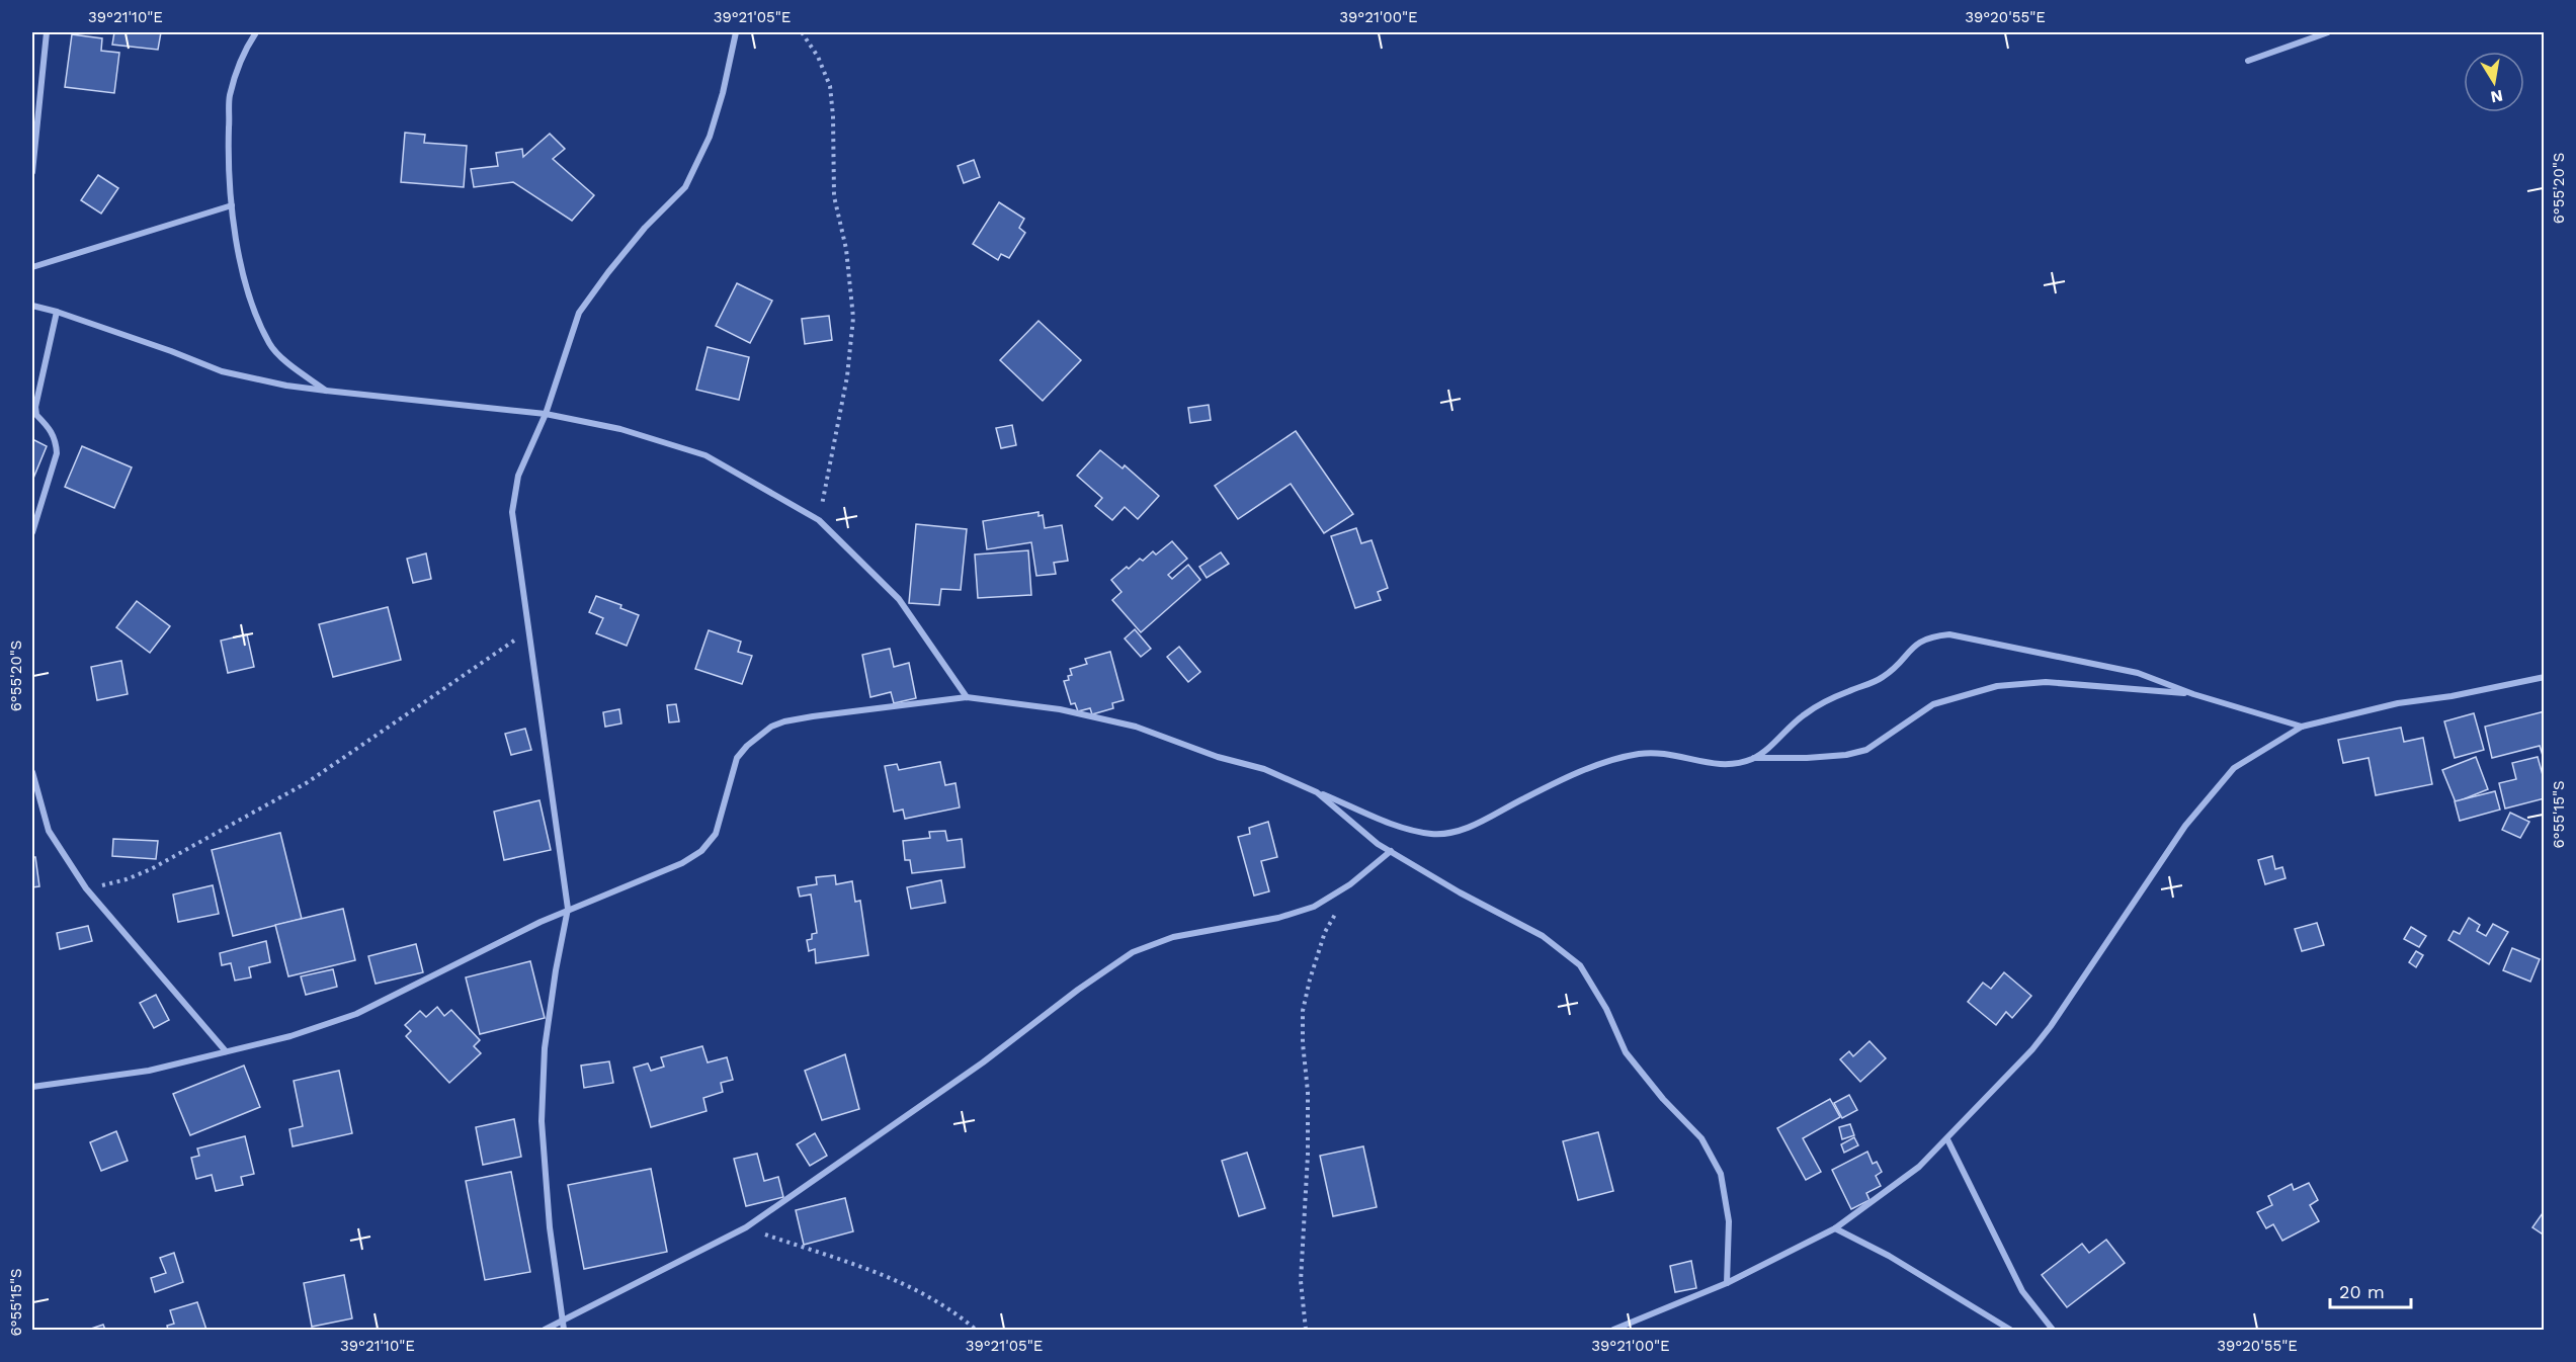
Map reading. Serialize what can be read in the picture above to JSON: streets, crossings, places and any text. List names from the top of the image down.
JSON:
{
  "scale_bar": "20 m",
  "north": "bottom",
  "coordinates": [
    "39°21'10\"E",
    "39°21'05\"E",
    "39°21'00\"E",
    "39°20'55\"E",
    "6°55'20\"S",
    "6°55'15\"S"
  ]
}
